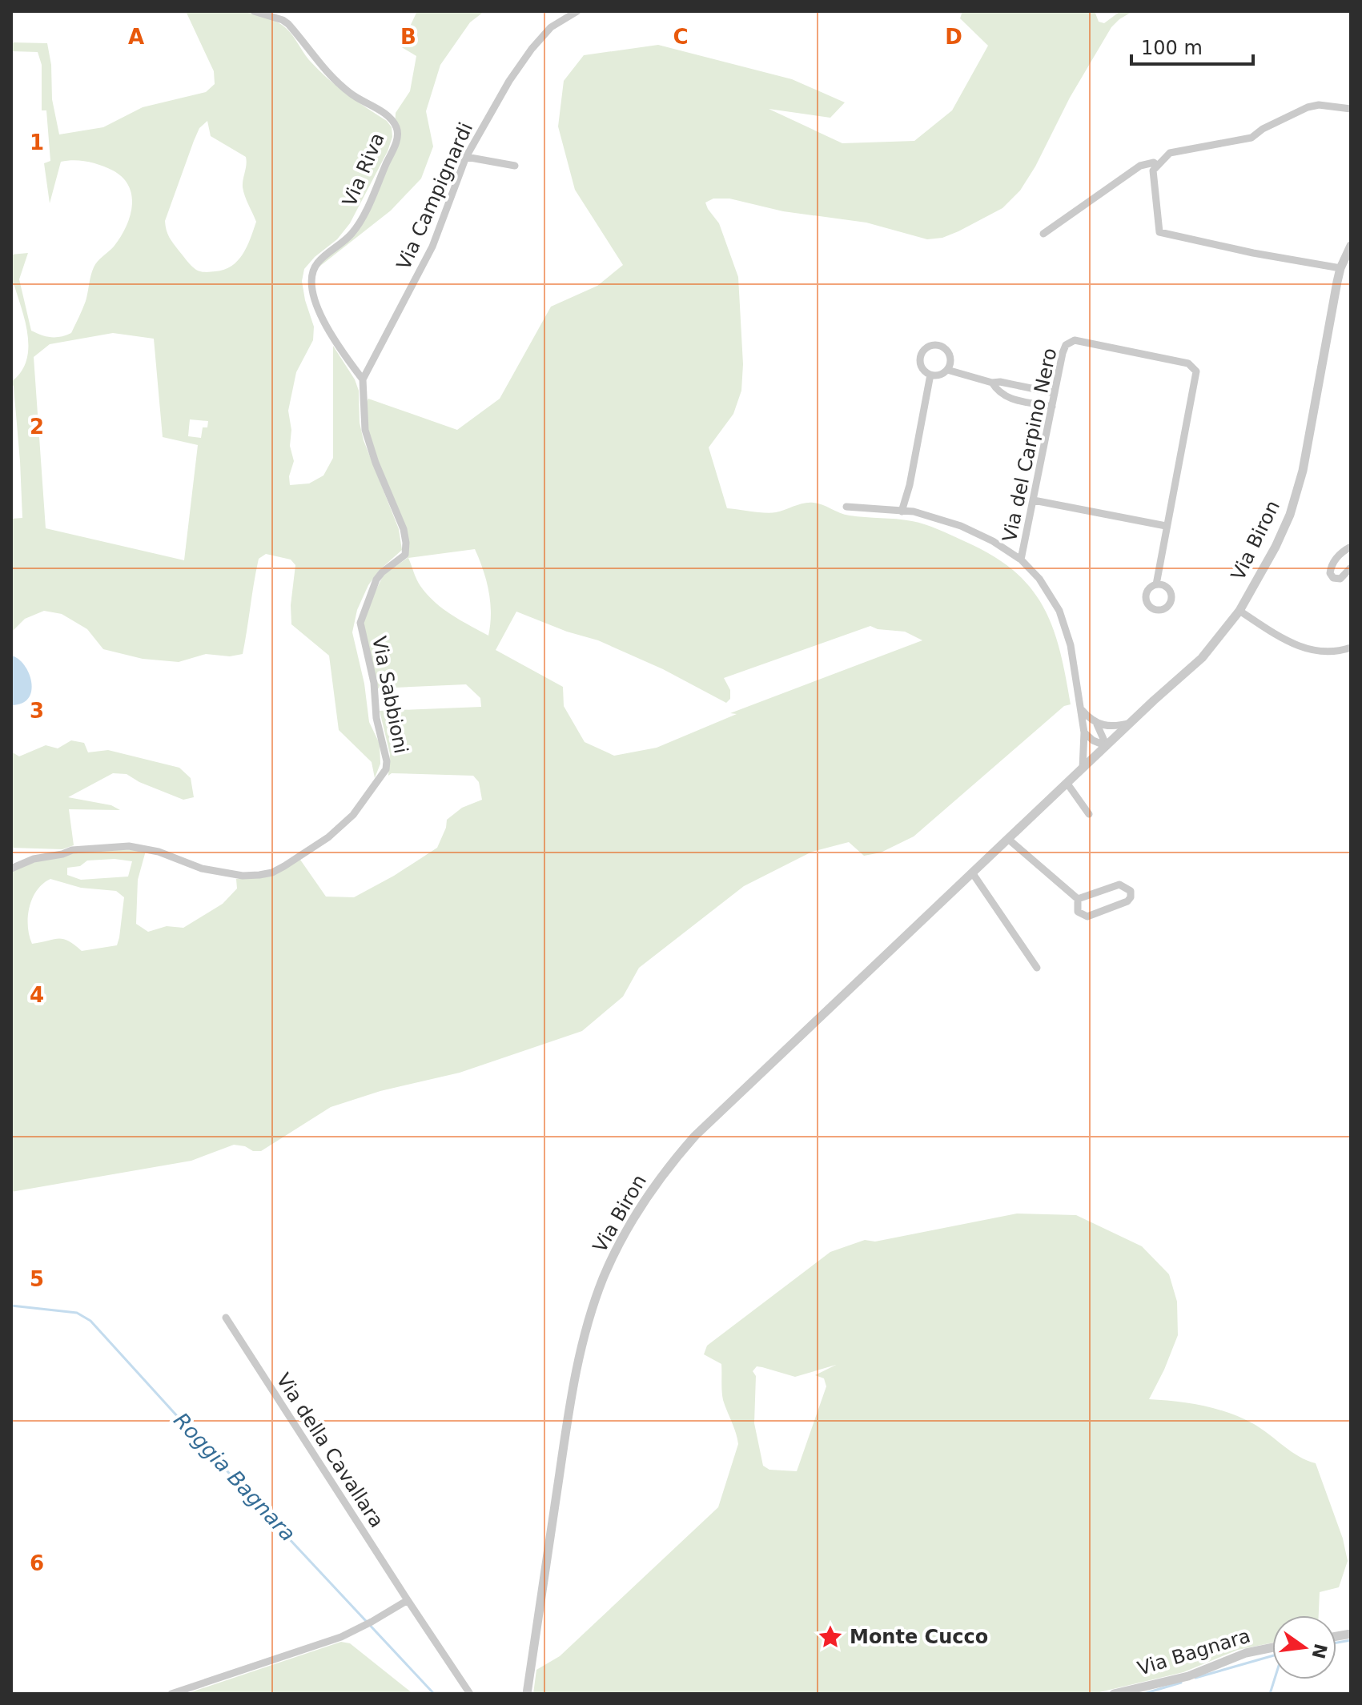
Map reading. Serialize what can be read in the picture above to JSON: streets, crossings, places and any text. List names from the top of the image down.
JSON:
{
  "streets": {
    "street": [
      "Via Riva",
      "Via Campignardi",
      "Via del Carpino Nero",
      "Via Biron",
      "Via Sabbioni",
      "Via della Cavallara",
      "Via Bagnara"
    ]
  },
  "crossings": [
    ["Via Riva", "Via Campignardi"],
    ["Via Riva", "Via Sabbioni"],
    ["Via Campignardi", "Via Sabbioni"]
  ],
  "water": ["Roggia Bagnara"],
  "places": {
    "place": ["Monte Cucco"]
  },
  "scale_bar": "100 m",
  "north": "right",
  "grid": {
    "columns": [
      "A",
      "B",
      "C",
      "D"
    ],
    "rows": [
      "1",
      "2",
      "3",
      "4",
      "5",
      "6"
    ]
  }
}
